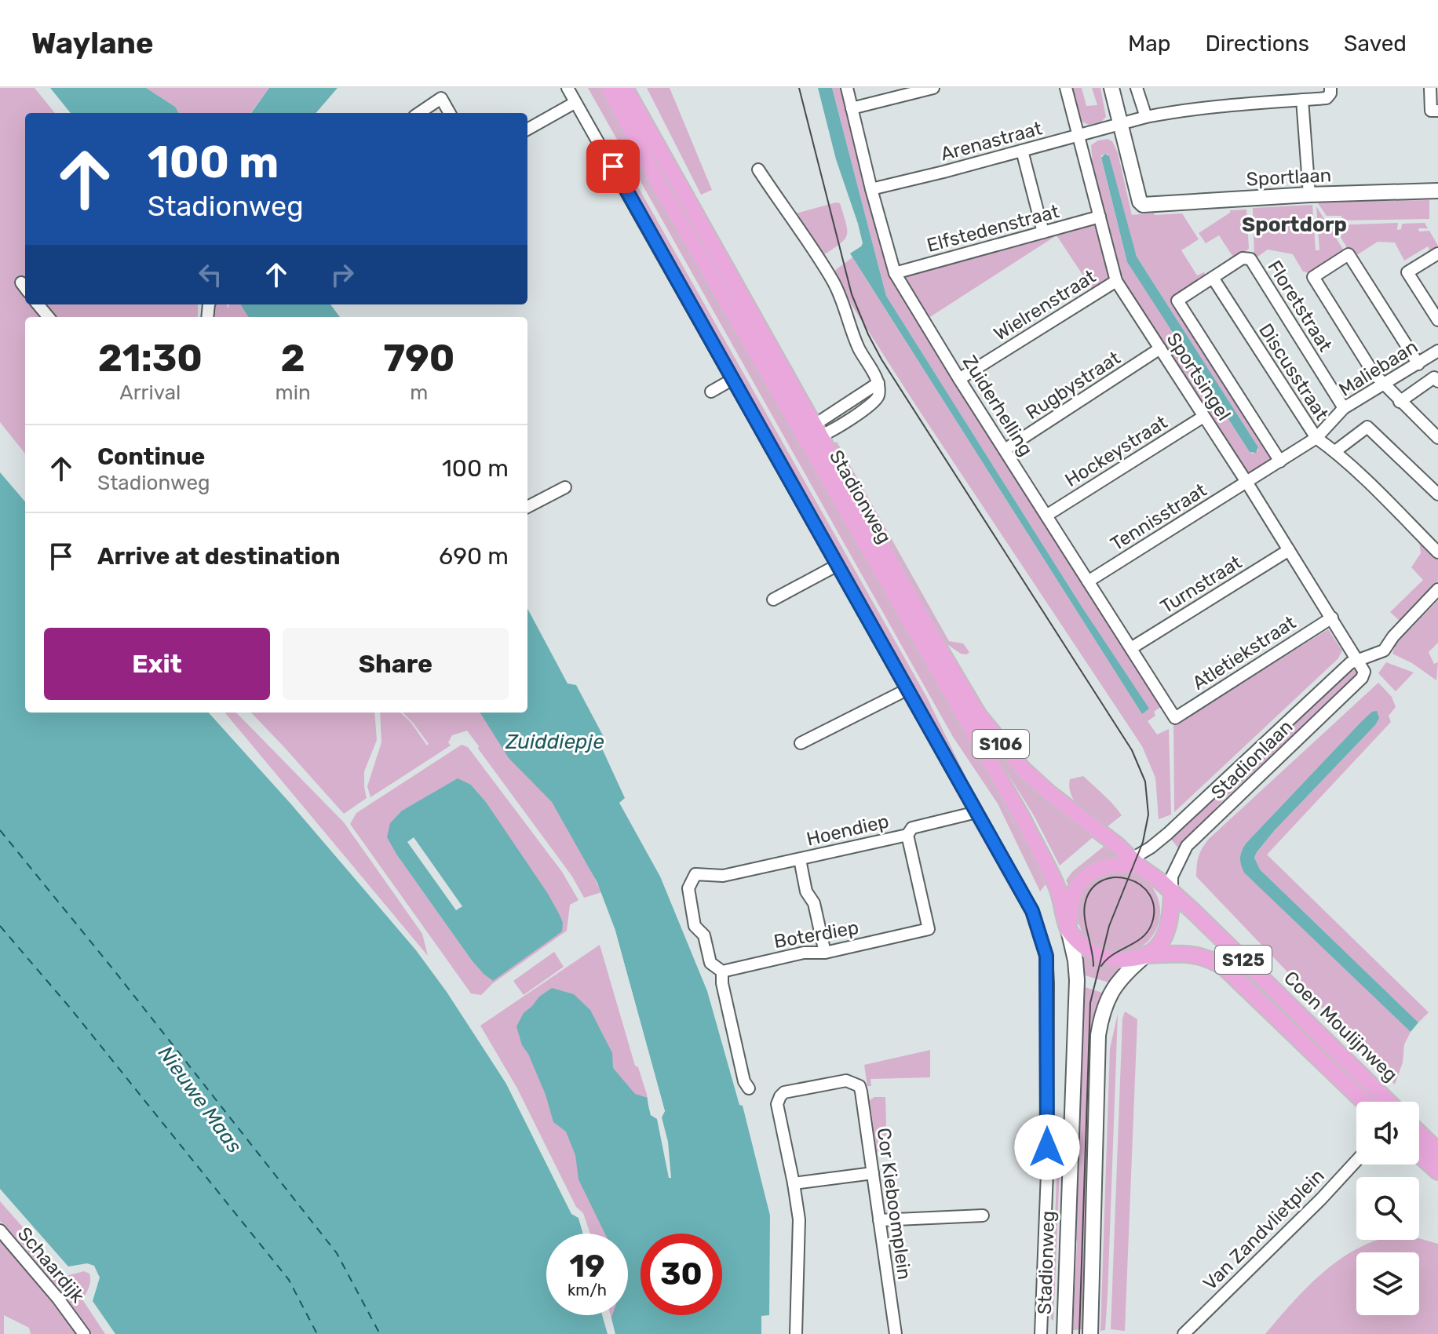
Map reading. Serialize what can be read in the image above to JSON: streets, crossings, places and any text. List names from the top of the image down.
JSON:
{
  "streets": {
    "main road": [
      "Sportlaan",
      "Stadionweg",
      "S106",
      "S125",
      "Coen Moulijnweg"
    ],
    "street": [
      "Arenastraat",
      "Elfstedenstraat",
      "Wielrenstraat",
      "Floretstraat",
      "Maliebaan",
      "Discusstraat",
      "Sportsingel",
      "Rugbystraat",
      "Zuiderhelling",
      "Hockeystraat",
      "Tennisstraat",
      "Turnstraat",
      "Atletiekstraat",
      "Stadionlaan",
      "Hoendiep",
      "Boterdiep",
      "Cor Kieboomplein",
      "Van Zandvlietplein",
      "Schaardijk"
    ]
  },
  "crossings": [
    ["Arenastraat", "Sportlaan"],
    ["Arenastraat", "Sportsingel"],
    ["Arenastraat", "Zuiderhelling"],
    ["Elfstedenstraat", "Sportsingel"],
    ["Elfstedenstraat", "Zuiderhelling"],
    ["Wielrenstraat", "Sportsingel"],
    ["Wielrenstraat", "Zuiderhelling"],
    ["Floretstraat", "Maliebaan"],
    ["Floretstraat", "Discusstraat"],
    ["Floretstraat", "Sportsingel"],
    ["Maliebaan", "Discusstraat"],
    ["Maliebaan", "Sportsingel"],
    ["Maliebaan", "Tennisstraat"],
    ["Discusstraat", "Sportsingel"],
    ["Sportsingel", "Rugbystraat"],
    ["Sportsingel", "Hockeystraat"],
    ["Sportsingel", "Tennisstraat"],
    ["Sportsingel", "Turnstraat"],
    ["Sportsingel", "Atletiekstraat"],
    ["Sportsingel", "Stadionlaan"],
    ["Rugbystraat", "Zuiderhelling"],
    ["Zuiderhelling", "Hockeystraat"],
    ["Zuiderhelling", "Tennisstraat"],
    ["Zuiderhelling", "Turnstraat"],
    ["Zuiderhelling", "Atletiekstraat"],
    ["Stadionweg", "Stadionlaan"],
    ["Stadionweg", "Coen Moulijnweg"],
    ["Stadionlaan", "Coen Moulijnweg"],
    ["Hoendiep", "Boterdiep"]
  ],
  "districts": ["Sportdorp"],
  "water": ["Zuiddiepje", "Nieuwe Maas"],
  "page": {
    "header": "Waylane",
    "nav": ["Map", "Directions", "Saved"],
    "turn": ["100 m", "Stadionweg"],
    "eta": [
      "21:30",
      "Arrival",
      "2",
      "min",
      "790",
      "m"
    ],
    "list": [
      {
        "name": "Continue",
        "note": "Stadionweg",
        "value": "100 m"
      },
      {
        "name": "Arrive at destination",
        "value": "690 m"
      }
    ],
    "buttons": ["Exit", "Share"],
    "speed": "19 km/h",
    "limit": "30"
  }
}
